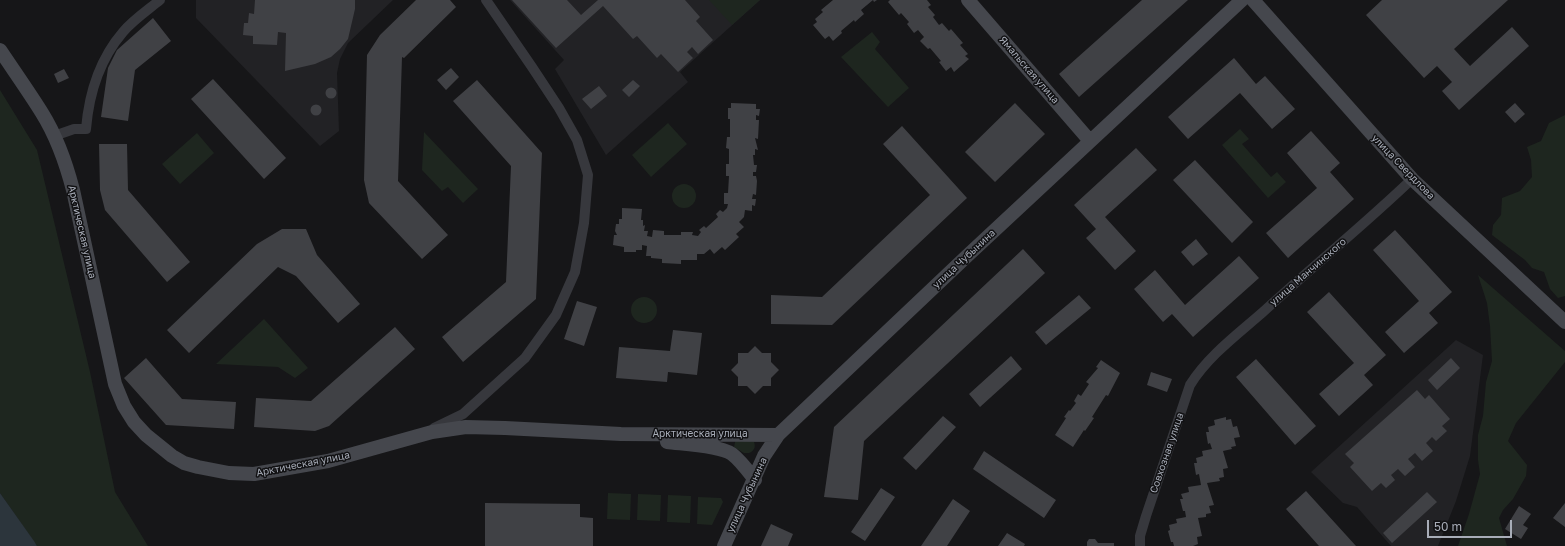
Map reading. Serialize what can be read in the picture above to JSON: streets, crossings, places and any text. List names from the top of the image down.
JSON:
{
  "streets": {
    "street": [
      "Ямальская улица",
      "улица Свердлова",
      "Арктическая улица",
      "улица Чубынина",
      "улица Манчинского",
      "Совхозная улица"
    ]
  },
  "crossings": [
    ["Ямальская улица", "улица Чубынина"],
    ["улица Свердлова", "улица Манчинского"],
    ["Арктическая улица", "улица Чубынина"],
    ["улица Манчинского", "Совхозная улица"]
  ],
  "scale_bar": "50 m"
}
